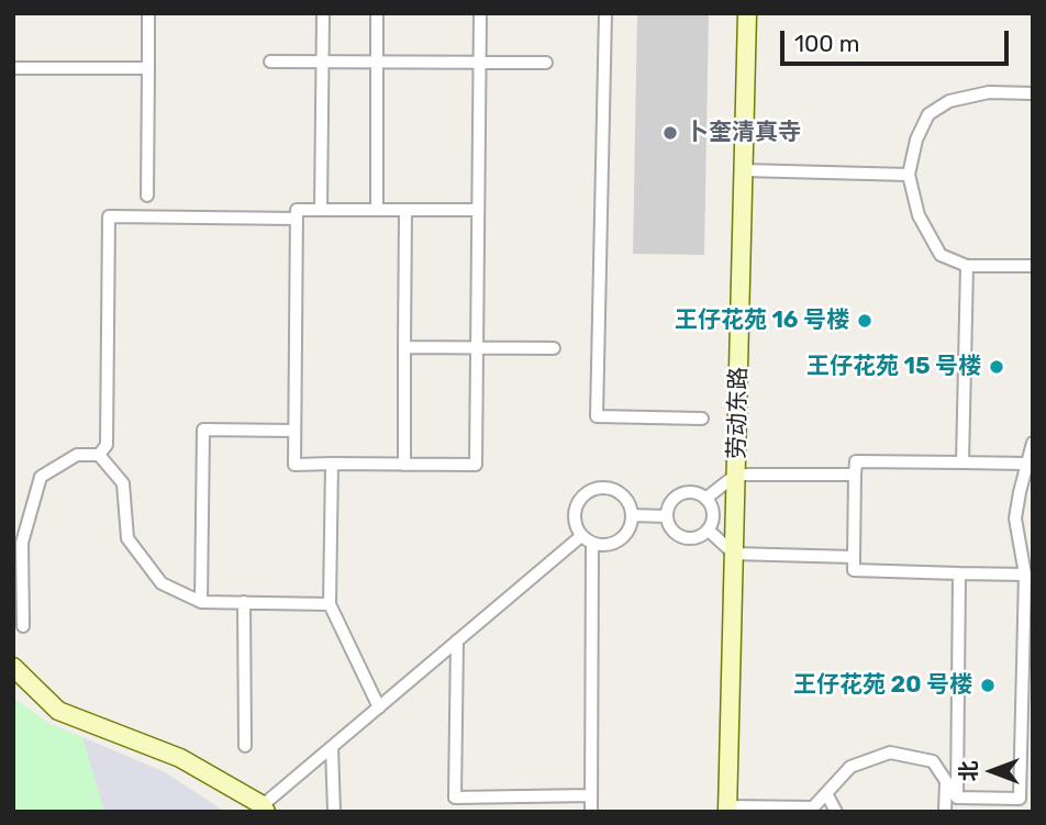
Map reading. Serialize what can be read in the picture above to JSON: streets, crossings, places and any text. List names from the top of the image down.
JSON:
{
  "streets": {
    "main road": ["劳动东路"]
  },
  "places": [
    "卜奎清真寺",
    "王仔花苑 16 号楼",
    "王仔花苑 15 号楼",
    "王仔花苑 20 号楼"
  ],
  "scale_bar": "100 m",
  "north": "left"
}
